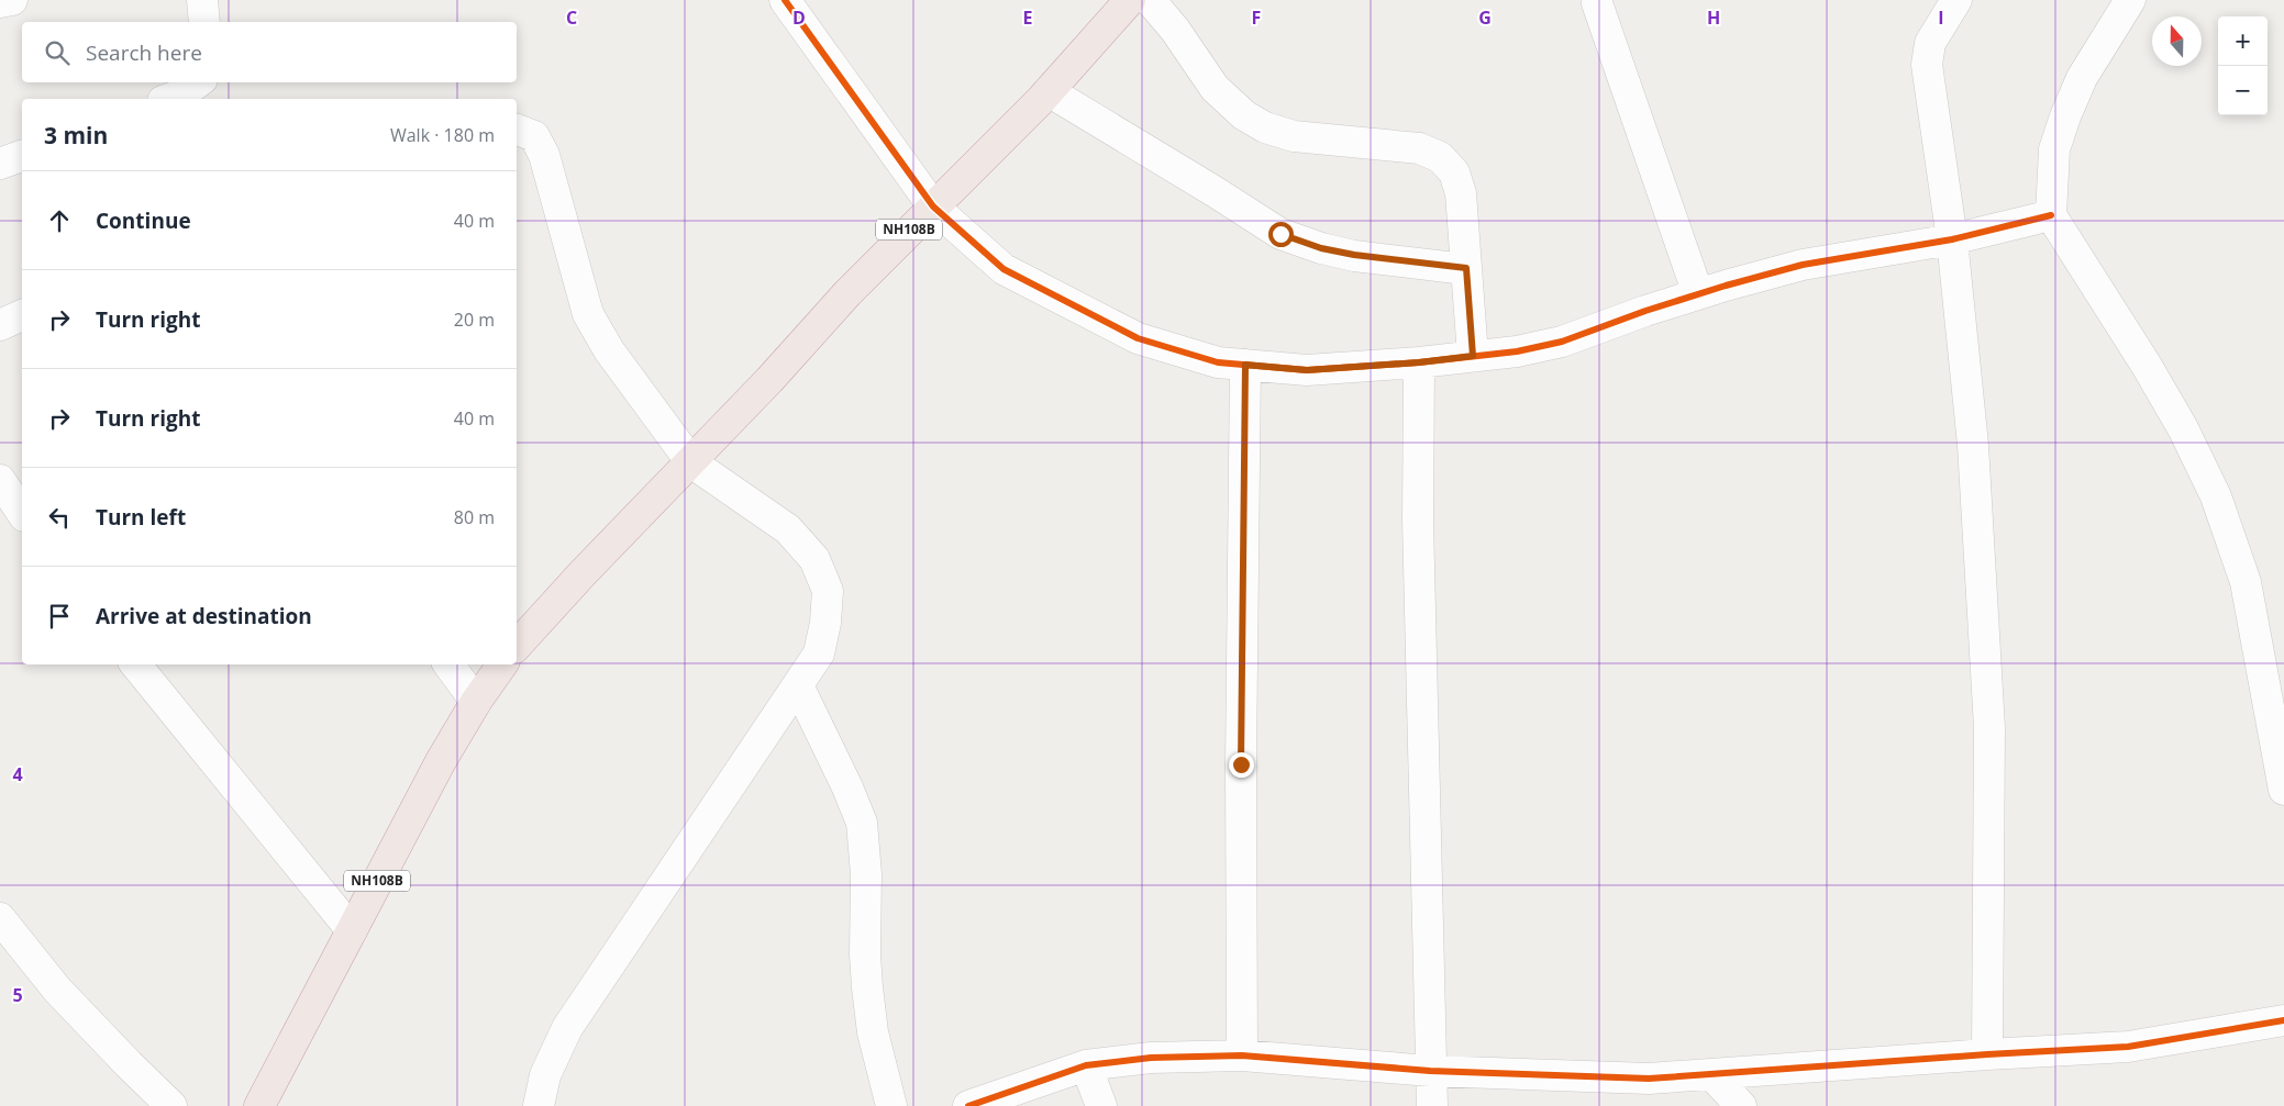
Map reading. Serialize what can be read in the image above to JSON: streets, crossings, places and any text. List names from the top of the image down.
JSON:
{
  "streets": {
    "highway": ["NH108B"]
  },
  "north": "top",
  "page": {
    "map_buttons": ["+", "−"],
    "search": "Search here",
    "heading": ["3 min", "Walk · 180 m"],
    "list": [
      ["Continue", "40 m"],
      ["Turn right", "20 m"],
      ["Turn right", "40 m"],
      ["Turn left", "80 m"],
      "Arrive at destination"
    ]
  },
  "grid": {
    "columns": [
      "C",
      "D",
      "E",
      "F",
      "G",
      "H",
      "I"
    ],
    "rows": ["4", "5"]
  }
}
